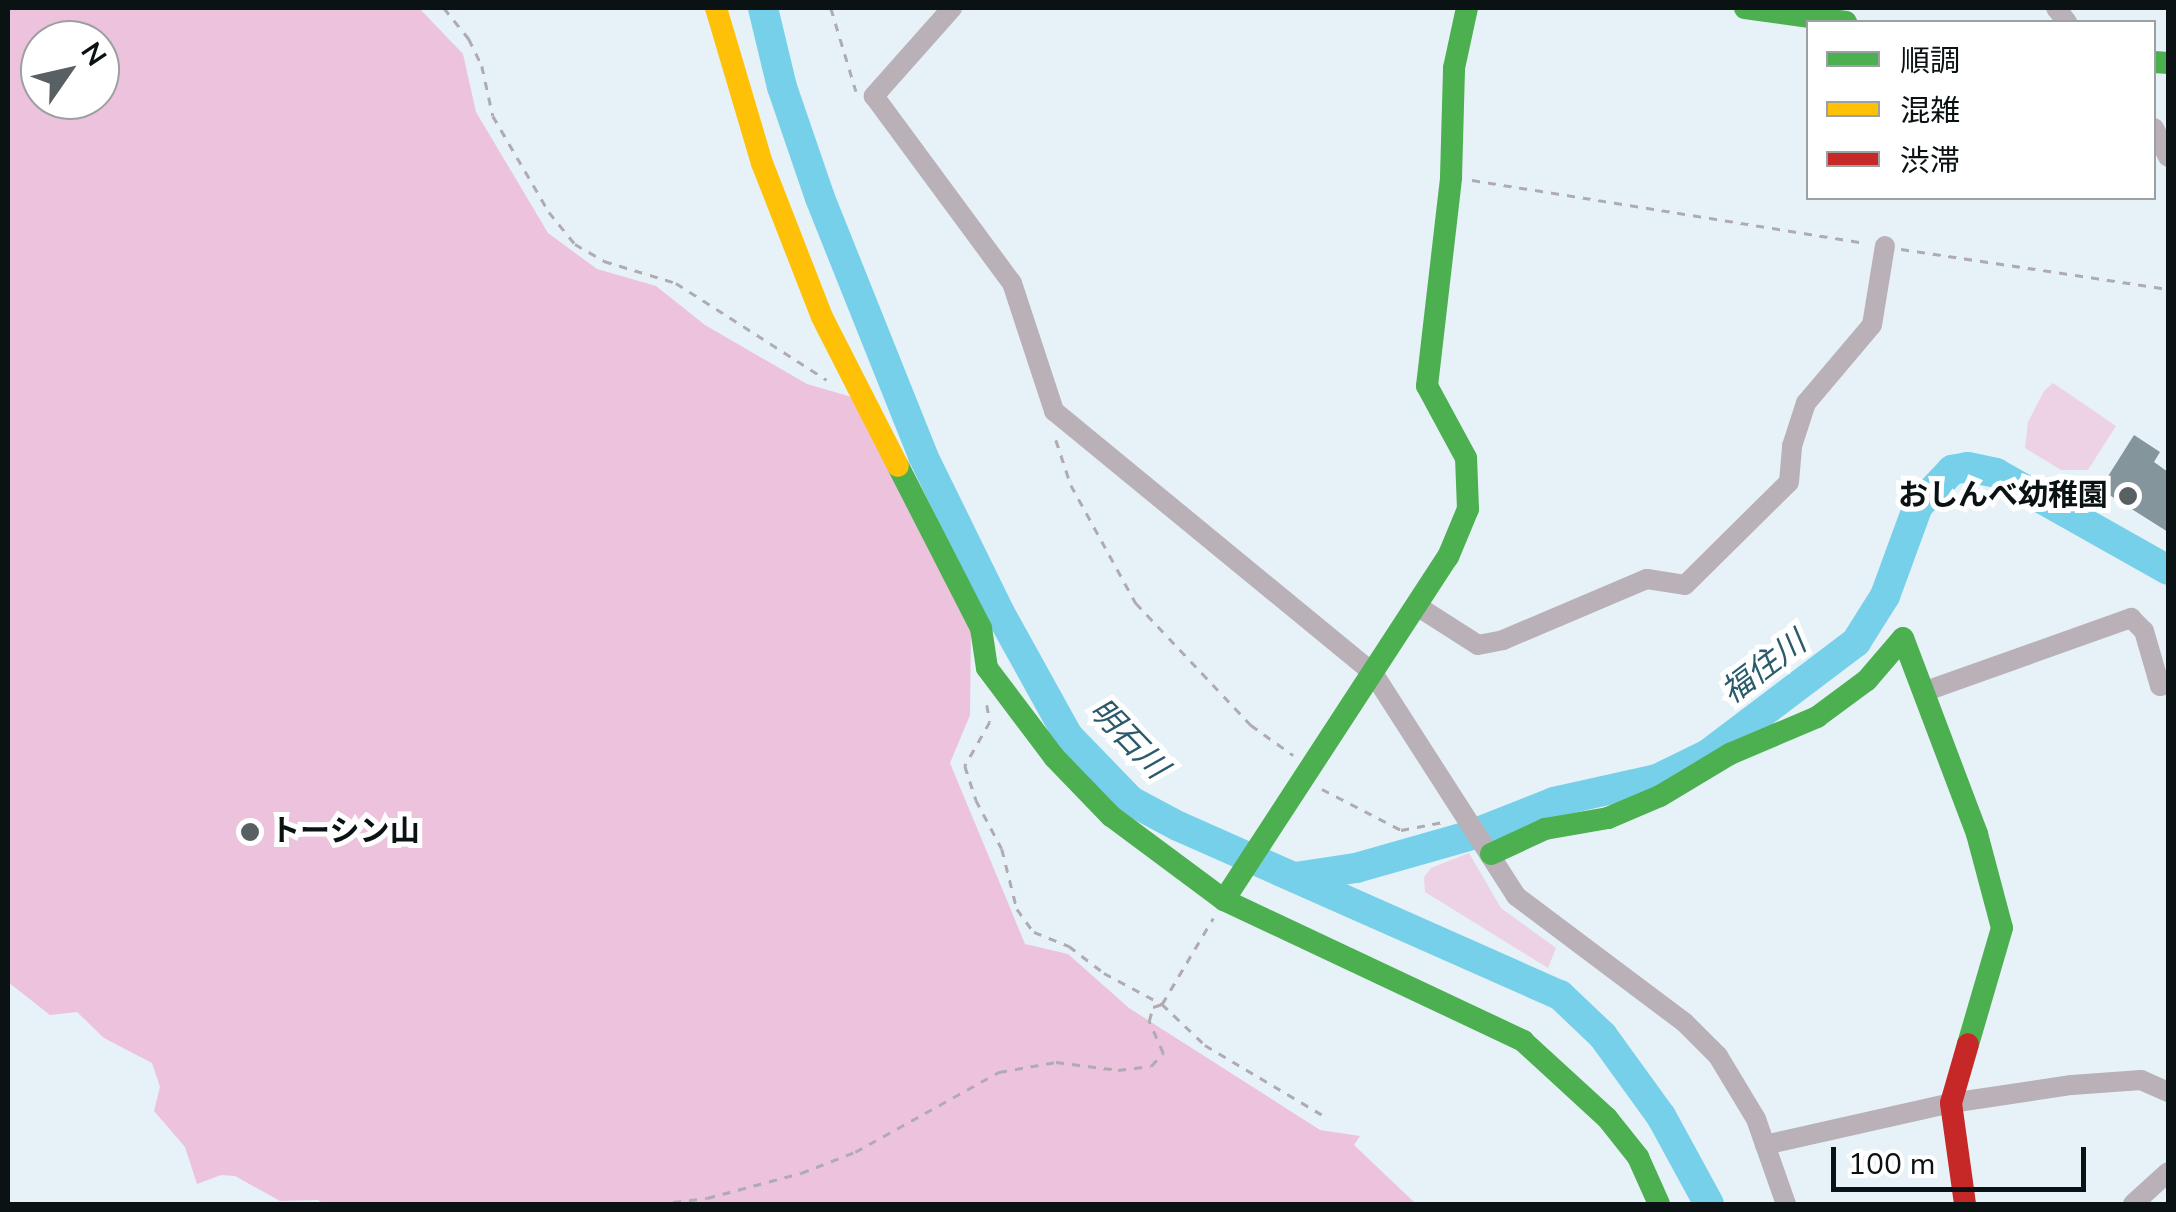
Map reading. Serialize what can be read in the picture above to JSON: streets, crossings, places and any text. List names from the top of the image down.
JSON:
{
  "water": ["福住川", "明石川"],
  "places": ["おしんべ幼稚園", "トーシン山"],
  "legend": ["順調", "混雑", "渋滞"],
  "scale_bar": "100 m",
  "north": "top right"
}
